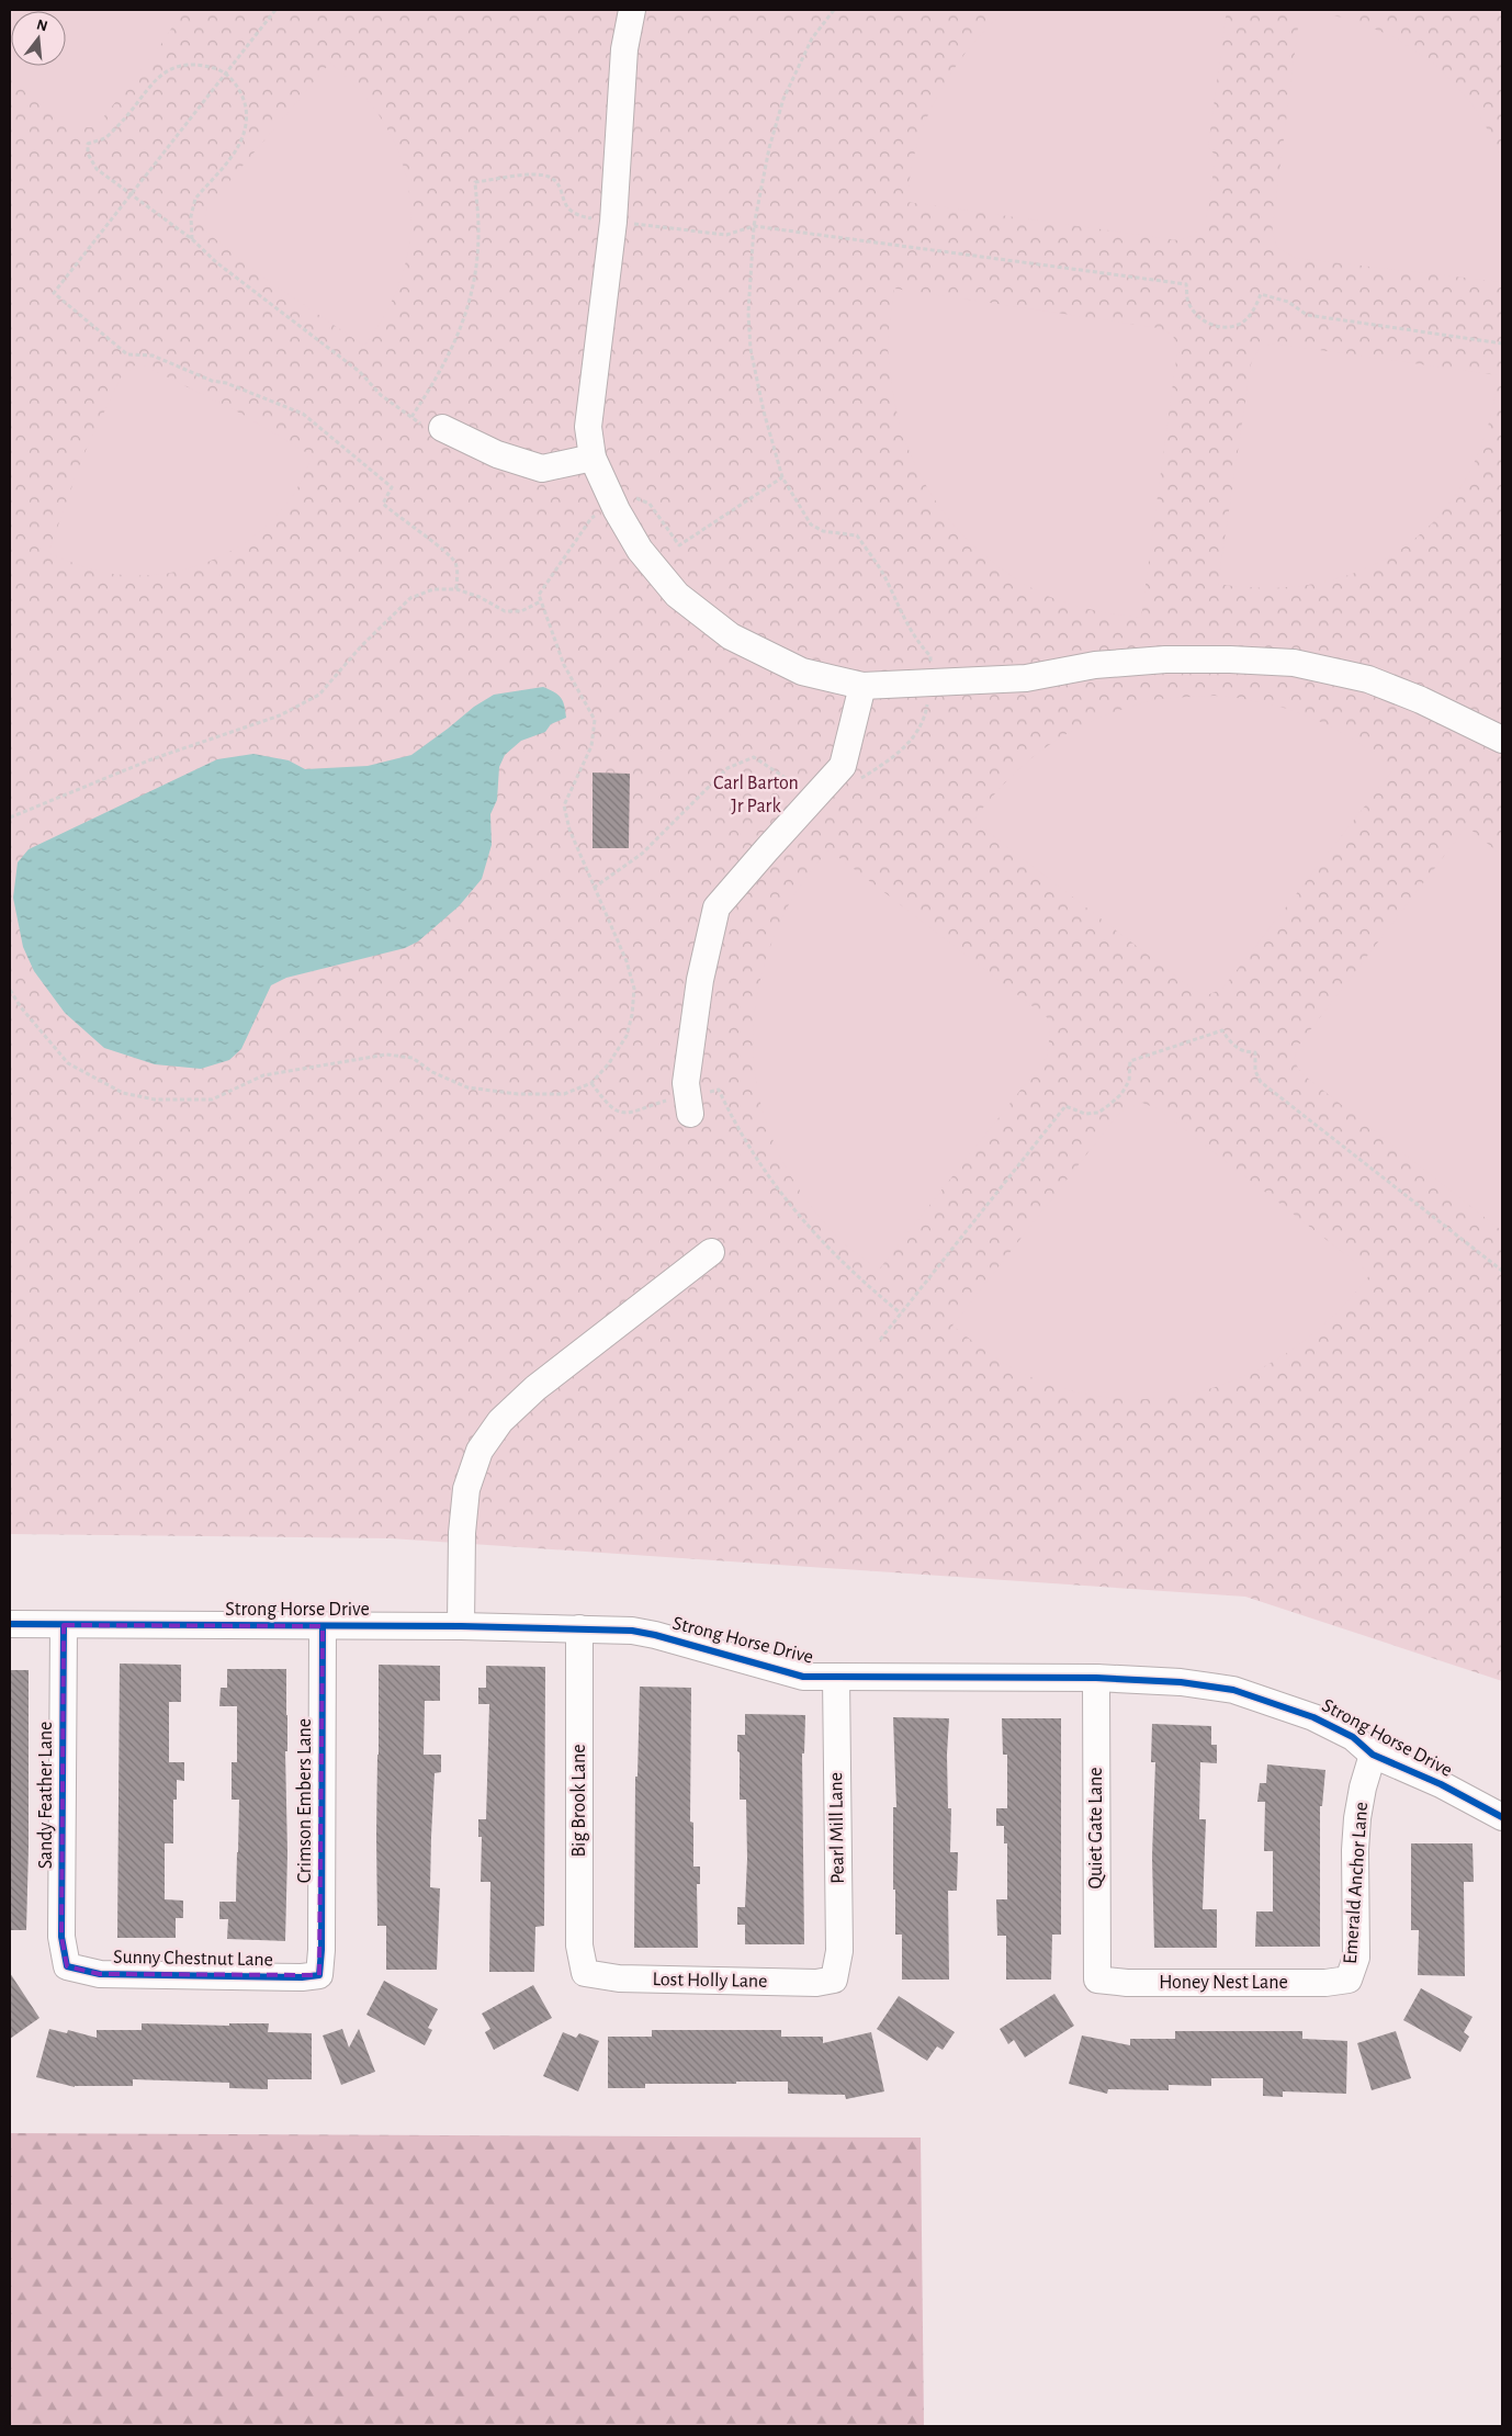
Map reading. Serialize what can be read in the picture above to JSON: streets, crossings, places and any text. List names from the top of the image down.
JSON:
{
  "streets": {
    "street": [
      "Strong Horse Drive",
      "Sandy Feather Lane",
      "Crimson Embers Lane",
      "Big Brook Lane",
      "Pearl Mill Lane",
      "Quiet Gate Lane",
      "Emerald Anchor Lane",
      "Sunny Chestnut Lane",
      "Lost Holly Lane",
      "Honey Nest Lane"
    ]
  },
  "crossings": [
    ["Strong Horse Drive", "Sandy Feather Lane"],
    ["Strong Horse Drive", "Crimson Embers Lane"],
    ["Strong Horse Drive", "Big Brook Lane"],
    ["Strong Horse Drive", "Pearl Mill Lane"],
    ["Strong Horse Drive", "Quiet Gate Lane"],
    ["Strong Horse Drive", "Emerald Anchor Lane"],
    ["Sandy Feather Lane", "Sunny Chestnut Lane"],
    ["Crimson Embers Lane", "Sunny Chestnut Lane"],
    ["Big Brook Lane", "Lost Holly Lane"],
    ["Pearl Mill Lane", "Lost Holly Lane"],
    ["Quiet Gate Lane", "Honey Nest Lane"],
    ["Emerald Anchor Lane", "Honey Nest Lane"]
  ],
  "parks": ["Carl Barton Jr Park"],
  "north": "top"
}
